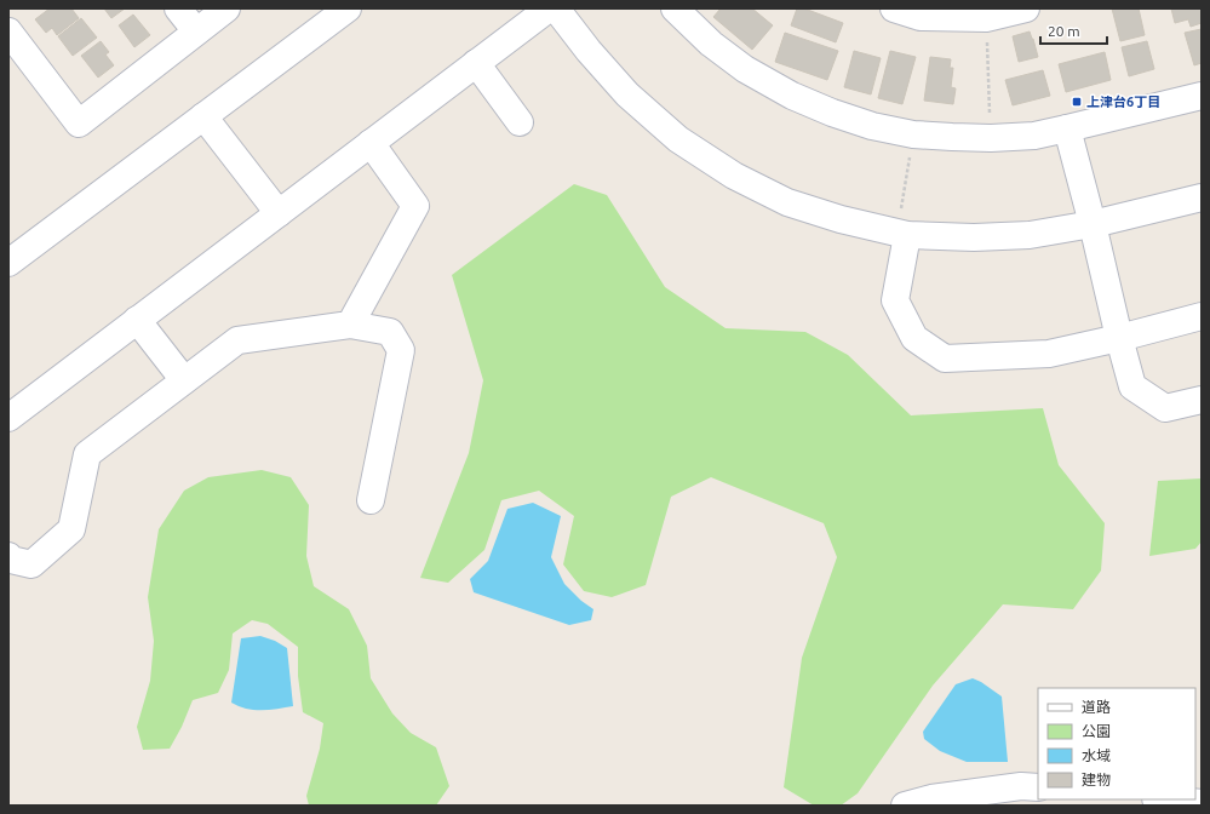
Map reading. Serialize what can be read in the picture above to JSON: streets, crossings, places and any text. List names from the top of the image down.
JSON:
{
  "places": {
    "transit": ["上津台6丁目"]
  },
  "legend": [
    "道路",
    "公園",
    "水域",
    "建物"
  ],
  "scale_bar": "20 m"
}
